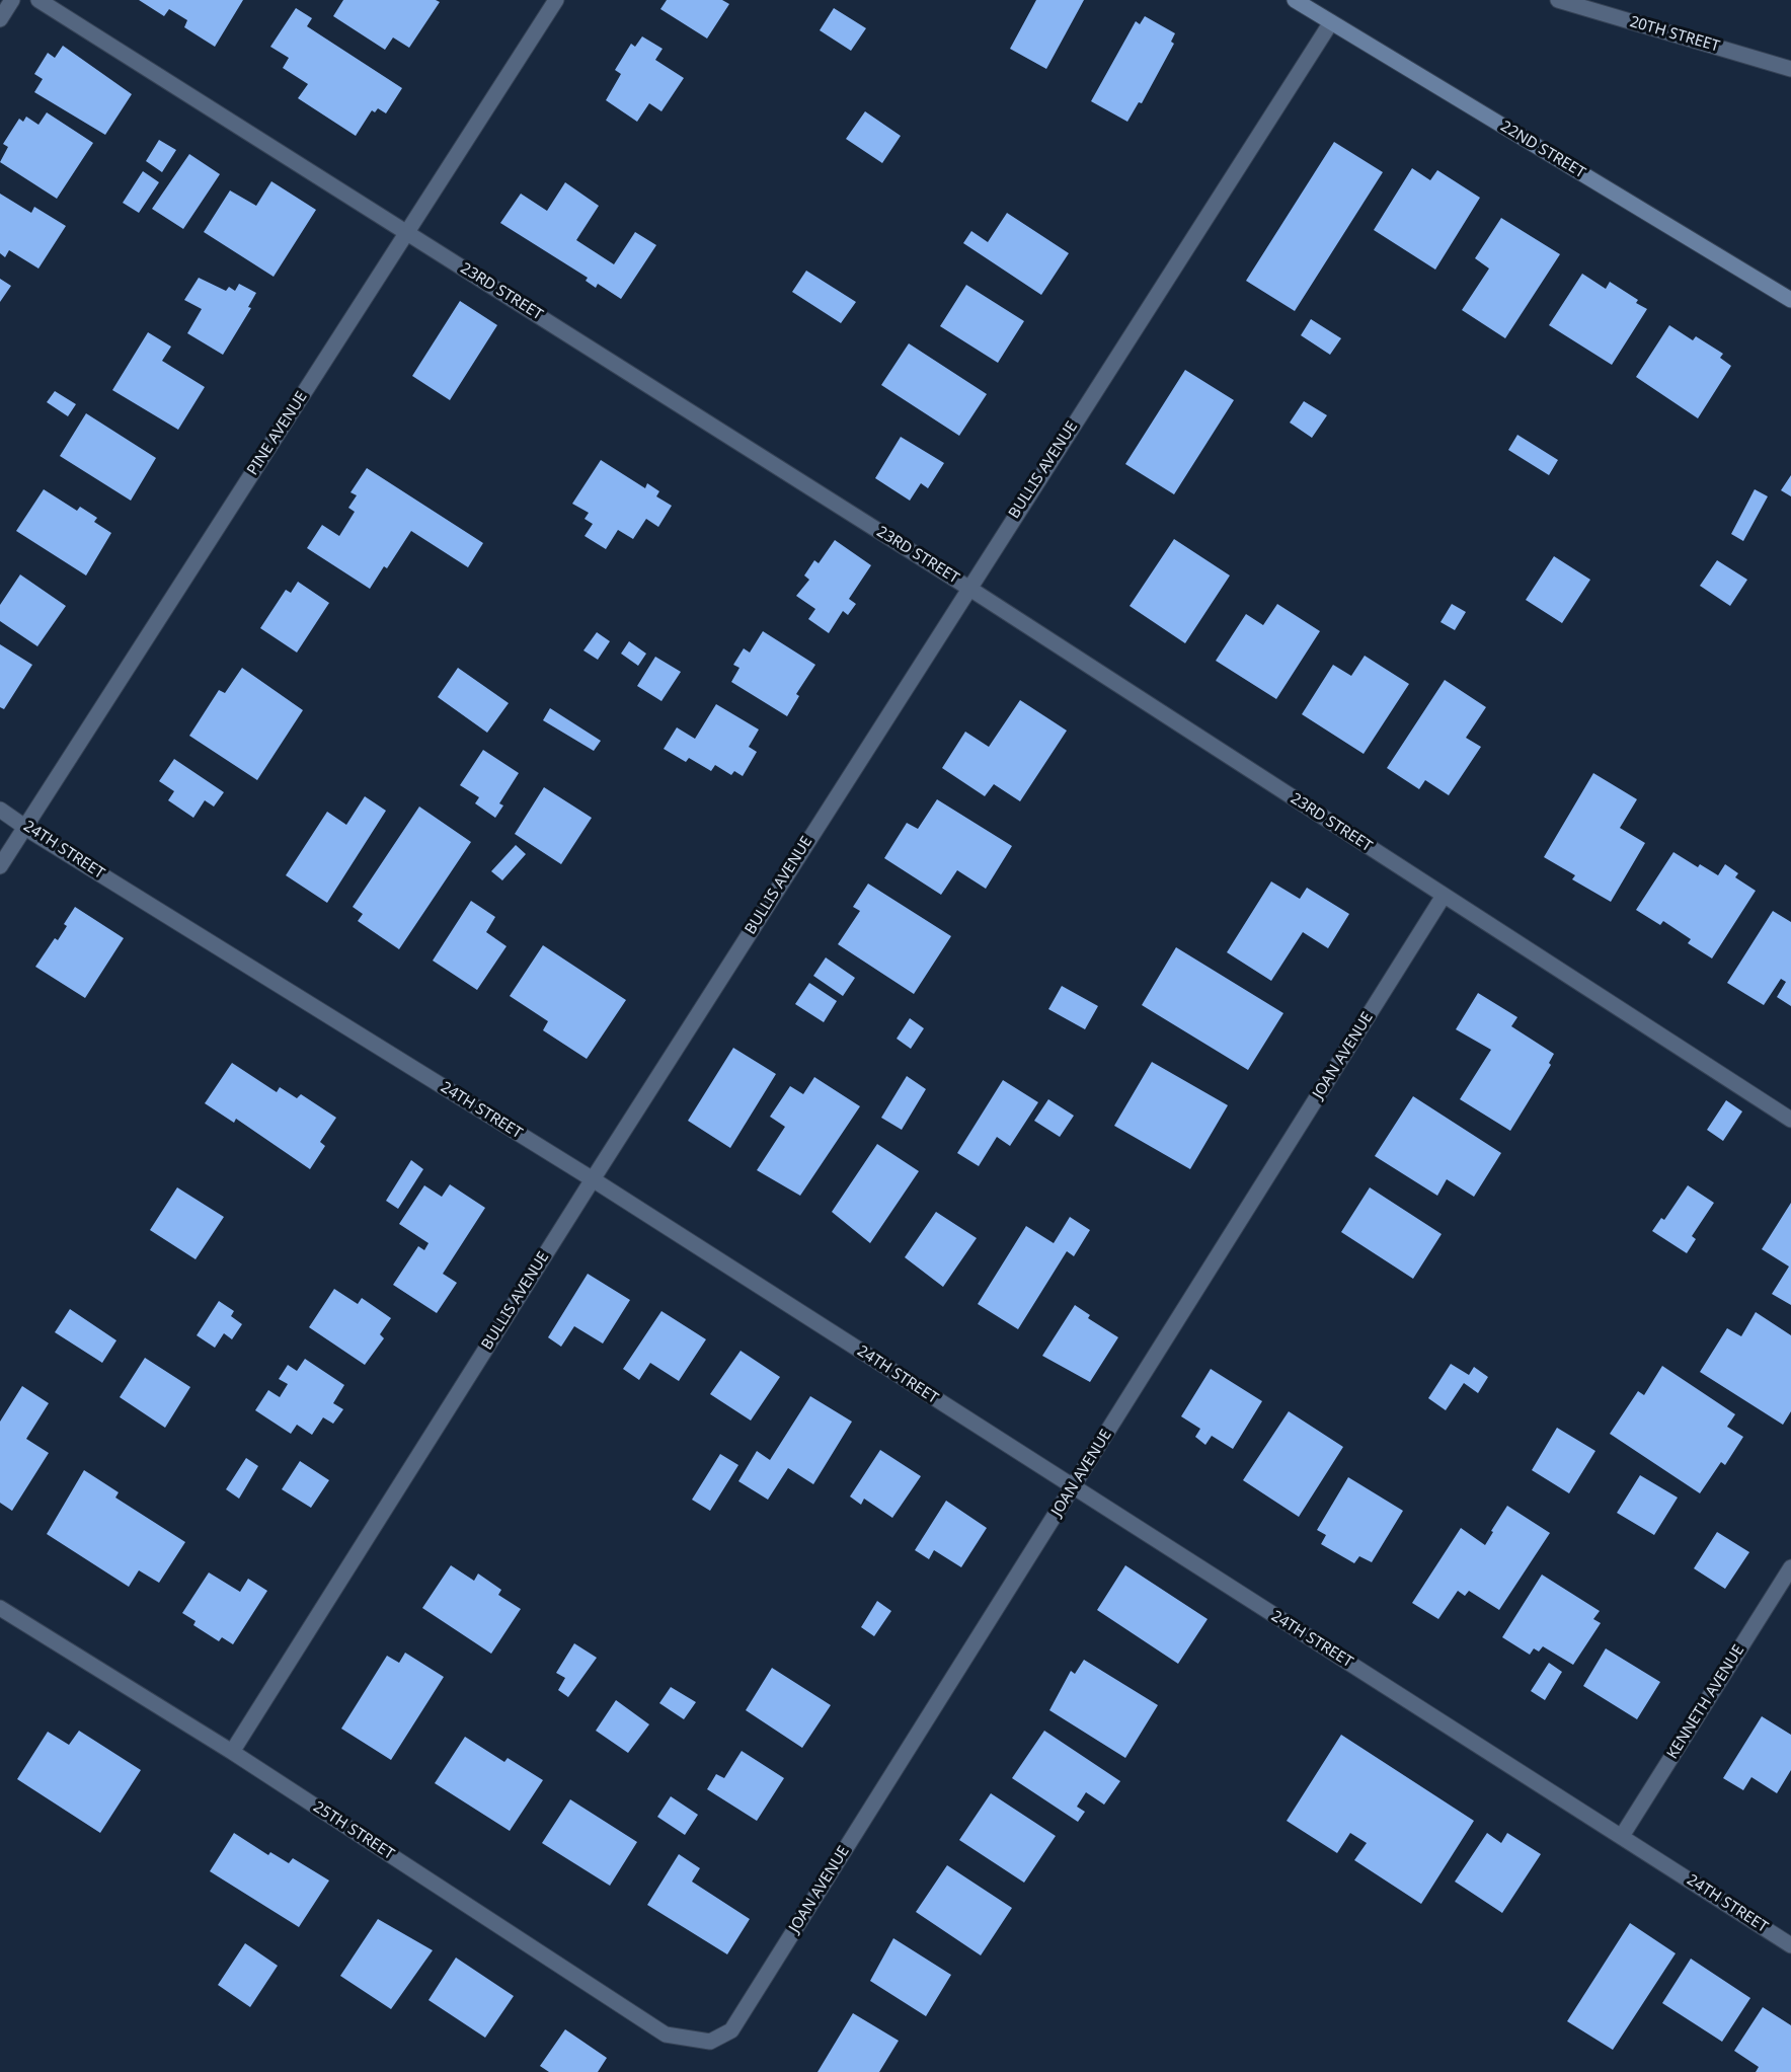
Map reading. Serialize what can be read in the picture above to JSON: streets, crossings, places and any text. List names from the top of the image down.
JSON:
{
  "streets": {
    "street": [
      "20TH STREET",
      "22ND STREET",
      "23RD STREET",
      "PINE AVENUE",
      "BULLIS AVENUE",
      "24TH STREET",
      "JOAN AVENUE",
      "KENNETH AVENUE",
      "25TH STREET"
    ]
  },
  "crossings": [
    ["22ND STREET", "BULLIS AVENUE"],
    ["23RD STREET", "PINE AVENUE"],
    ["23RD STREET", "BULLIS AVENUE"],
    ["23RD STREET", "JOAN AVENUE"],
    ["PINE AVENUE", "24TH STREET"],
    ["BULLIS AVENUE", "24TH STREET"],
    ["BULLIS AVENUE", "25TH STREET"],
    ["24TH STREET", "JOAN AVENUE"],
    ["24TH STREET", "KENNETH AVENUE"],
    ["JOAN AVENUE", "25TH STREET"]
  ]
}
